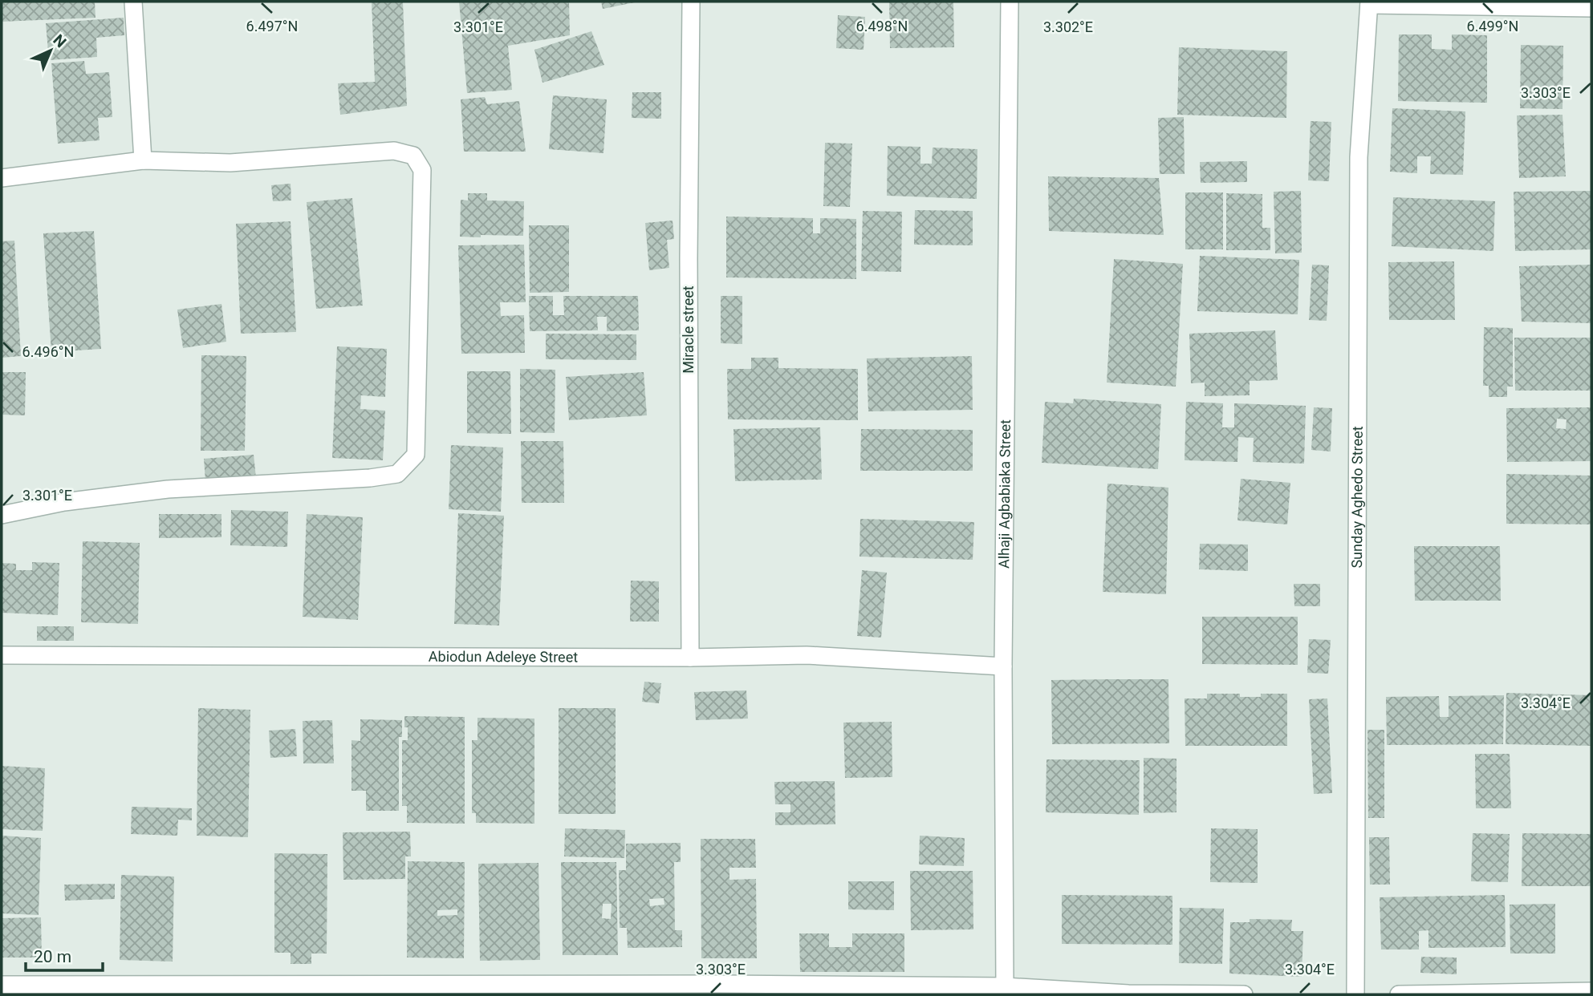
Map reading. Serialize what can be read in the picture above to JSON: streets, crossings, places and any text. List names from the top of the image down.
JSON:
{
  "streets": {
    "street": [
      "Miracle street",
      "Alhaji Agbabiaka Street",
      "Sunday Aghedo Street",
      "Abiodun Adeleye Street"
    ]
  },
  "crossings": [
    ["Miracle street", "Abiodun Adeleye Street"],
    ["Alhaji Agbabiaka Street", "Abiodun Adeleye Street"]
  ],
  "scale_bar": "20 m",
  "north": "top right",
  "coordinates": [
    "6.499°N",
    "6.497°N",
    "6.498°N",
    "3.301°E",
    "3.302°E",
    "3.303°E",
    "6.496°N",
    "3.304°E"
  ]
}
